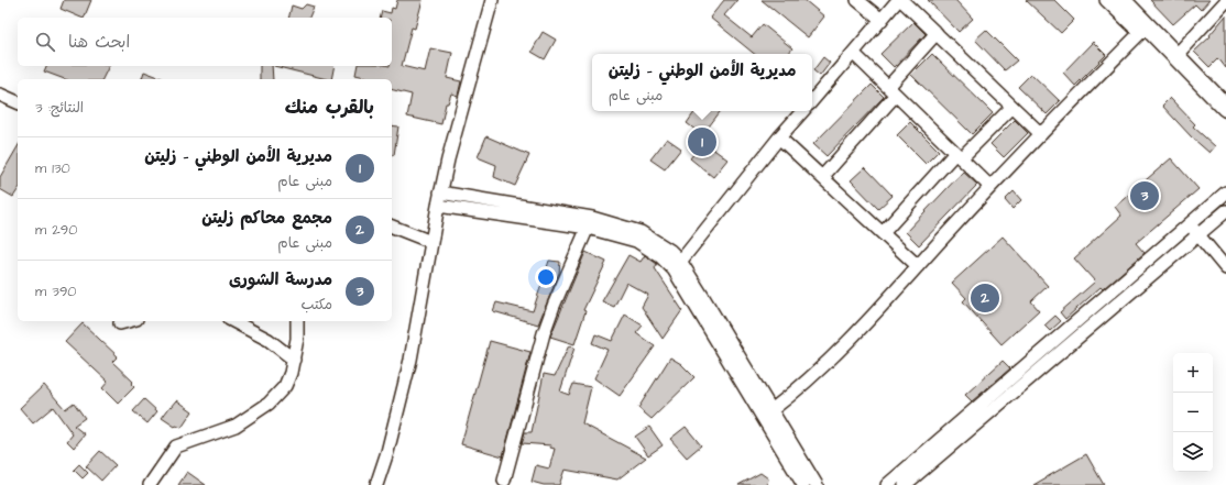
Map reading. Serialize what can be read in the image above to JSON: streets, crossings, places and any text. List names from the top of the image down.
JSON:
{
  "page": {
    "search": "ابحث هنا",
    "popup": ["مديرية الأمن الوطني - زليتن", "مبنى عام"],
    "heading": ["بالقرب منك", "النتائج: 3"],
    "pins": ["1", "3", "2"],
    "list": [
      {
        "mark": "1",
        "name": "مديرية الأمن الوطني - زليتن",
        "note": "مبنى عام",
        "value": "130 m"
      },
      {
        "mark": "2",
        "name": "مجمع محاكم زليتن",
        "note": "مبنى عام",
        "value": "290 m"
      },
      {
        "mark": "3",
        "name": "مدرسة الشورى",
        "note": "مكتب",
        "value": "390 m"
      }
    ],
    "map_buttons": ["+", "−"]
  }
}
